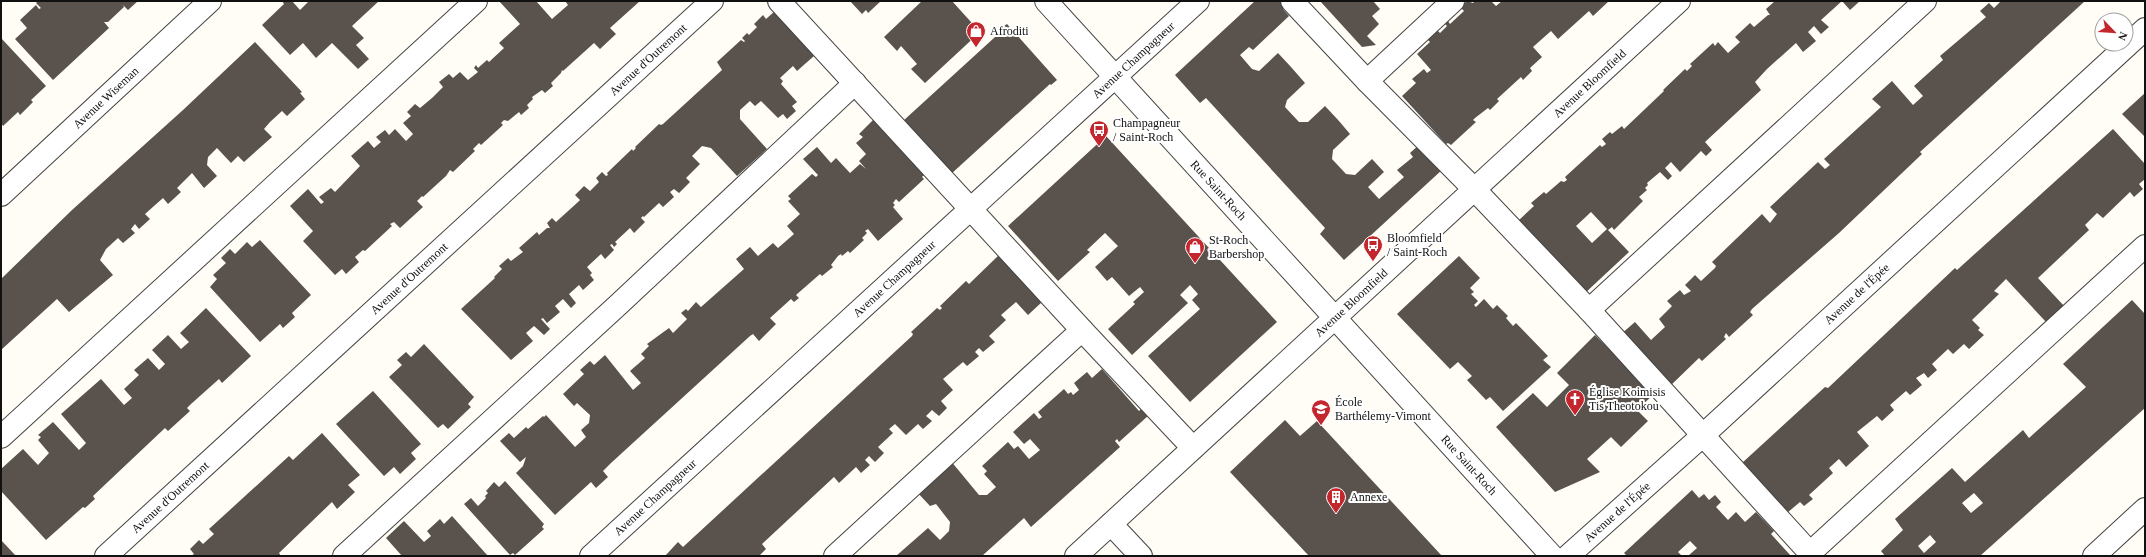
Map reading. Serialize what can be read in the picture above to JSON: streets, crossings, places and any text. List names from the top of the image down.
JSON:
{
  "streets": {
    "street": [
      "Avenue d'Outremont",
      "Avenue Champagneur",
      "Avenue Bloomfield",
      "Avenue Wiseman",
      "Rue Saint-Roch",
      "Avenue de l'Épée"
    ]
  },
  "crossings": [
    ["Avenue Champagneur", "Rue Saint-Roch"],
    ["Avenue Bloomfield", "Rue Saint-Roch"]
  ],
  "places": {
    "shop": ["Afroditi", "St-Roch Barbershop"],
    "bus stop": ["Champagneur / Saint-Roch", "Bloomfield / Saint-Roch"],
    "church": ["Église Koimisis Tis Theotokou"],
    "school or university": ["École Barthélemy-Vimont"],
    "building": ["Annexe"]
  },
  "north": "bottom right"
}
